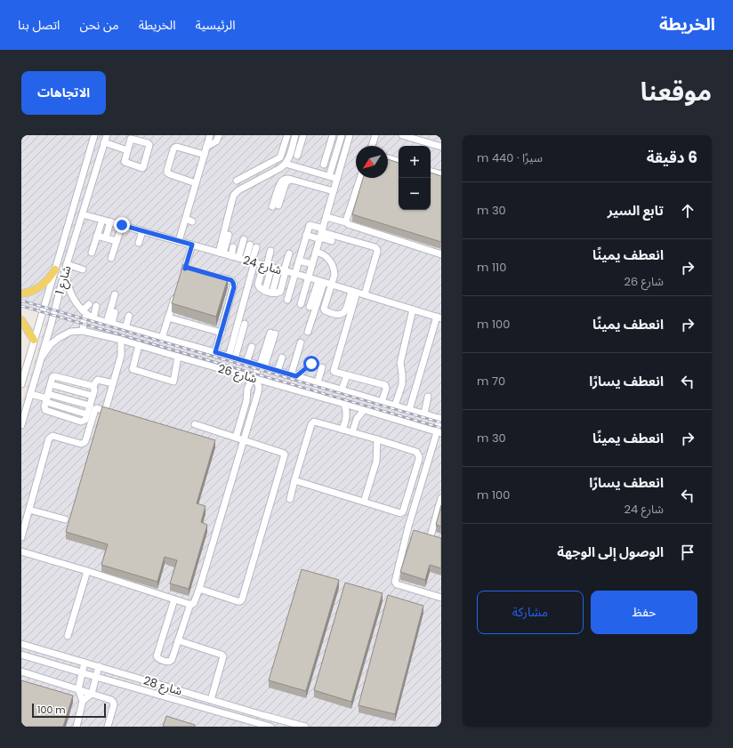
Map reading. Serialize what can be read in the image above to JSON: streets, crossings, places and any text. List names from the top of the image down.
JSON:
{
  "streets": {
    "street": [
      "شارع 24",
      "شارع 1",
      "شارع 26",
      "شارع 28"
    ]
  },
  "crossings": [
    ["شارع 24", "شارع 1"],
    ["شارع 1", "شارع 26"]
  ],
  "scale_bar": "100 m",
  "north": "bottom left",
  "page": {
    "header": "الخريطة",
    "nav": [
      "الرئيسية",
      "الخريطة",
      "من نحن",
      "اتصل بنا"
    ],
    "title": "موقعنا",
    "buttons": [
      "الاتجاهات",
      ["حفظ", "مشاركة"]
    ],
    "heading": ["6 دقيقة", "سيرًا · 440 m"],
    "map_buttons": ["+", "−"],
    "list": [
      ["تابع السير", "30 m"],
      ["انعطف يمينًا", "شارع 26", "110 m"],
      ["انعطف يمينًا", "100 m"],
      ["انعطف يسارًا", "70 m"],
      ["انعطف يمينًا", "30 m"],
      ["انعطف يسارًا", "شارع 24", "100 m"],
      "الوصول إلى الوجهة"
    ],
    "scale": "100 m"
  }
}
